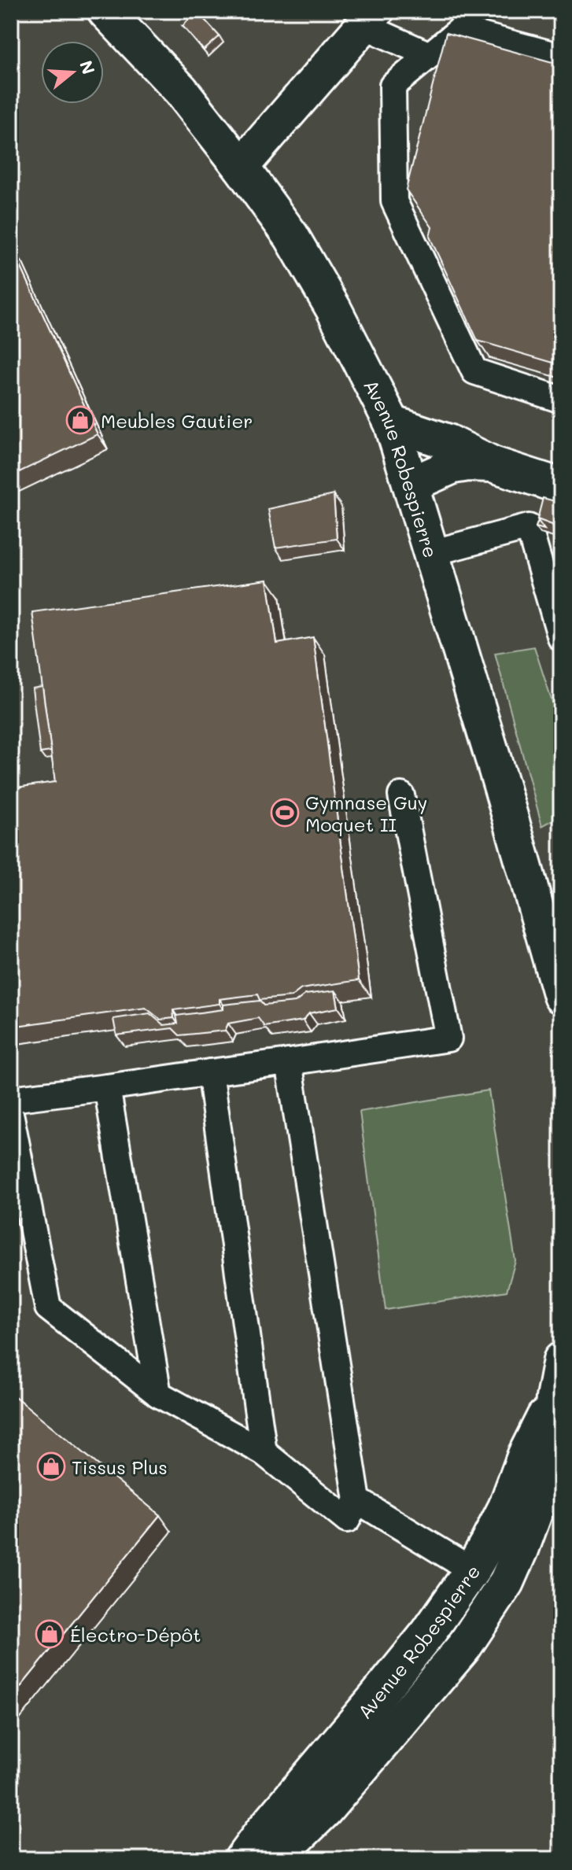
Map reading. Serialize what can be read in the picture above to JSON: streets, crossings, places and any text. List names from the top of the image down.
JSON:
{
  "streets": {
    "street": ["Avenue Robespierre"]
  },
  "places": {
    "shop": ["Meubles Gautier", "Tissus Plus", "Électro-Dépôt"],
    "sports": ["Gymnase Guy Moquet II"]
  },
  "north": "right"
}
